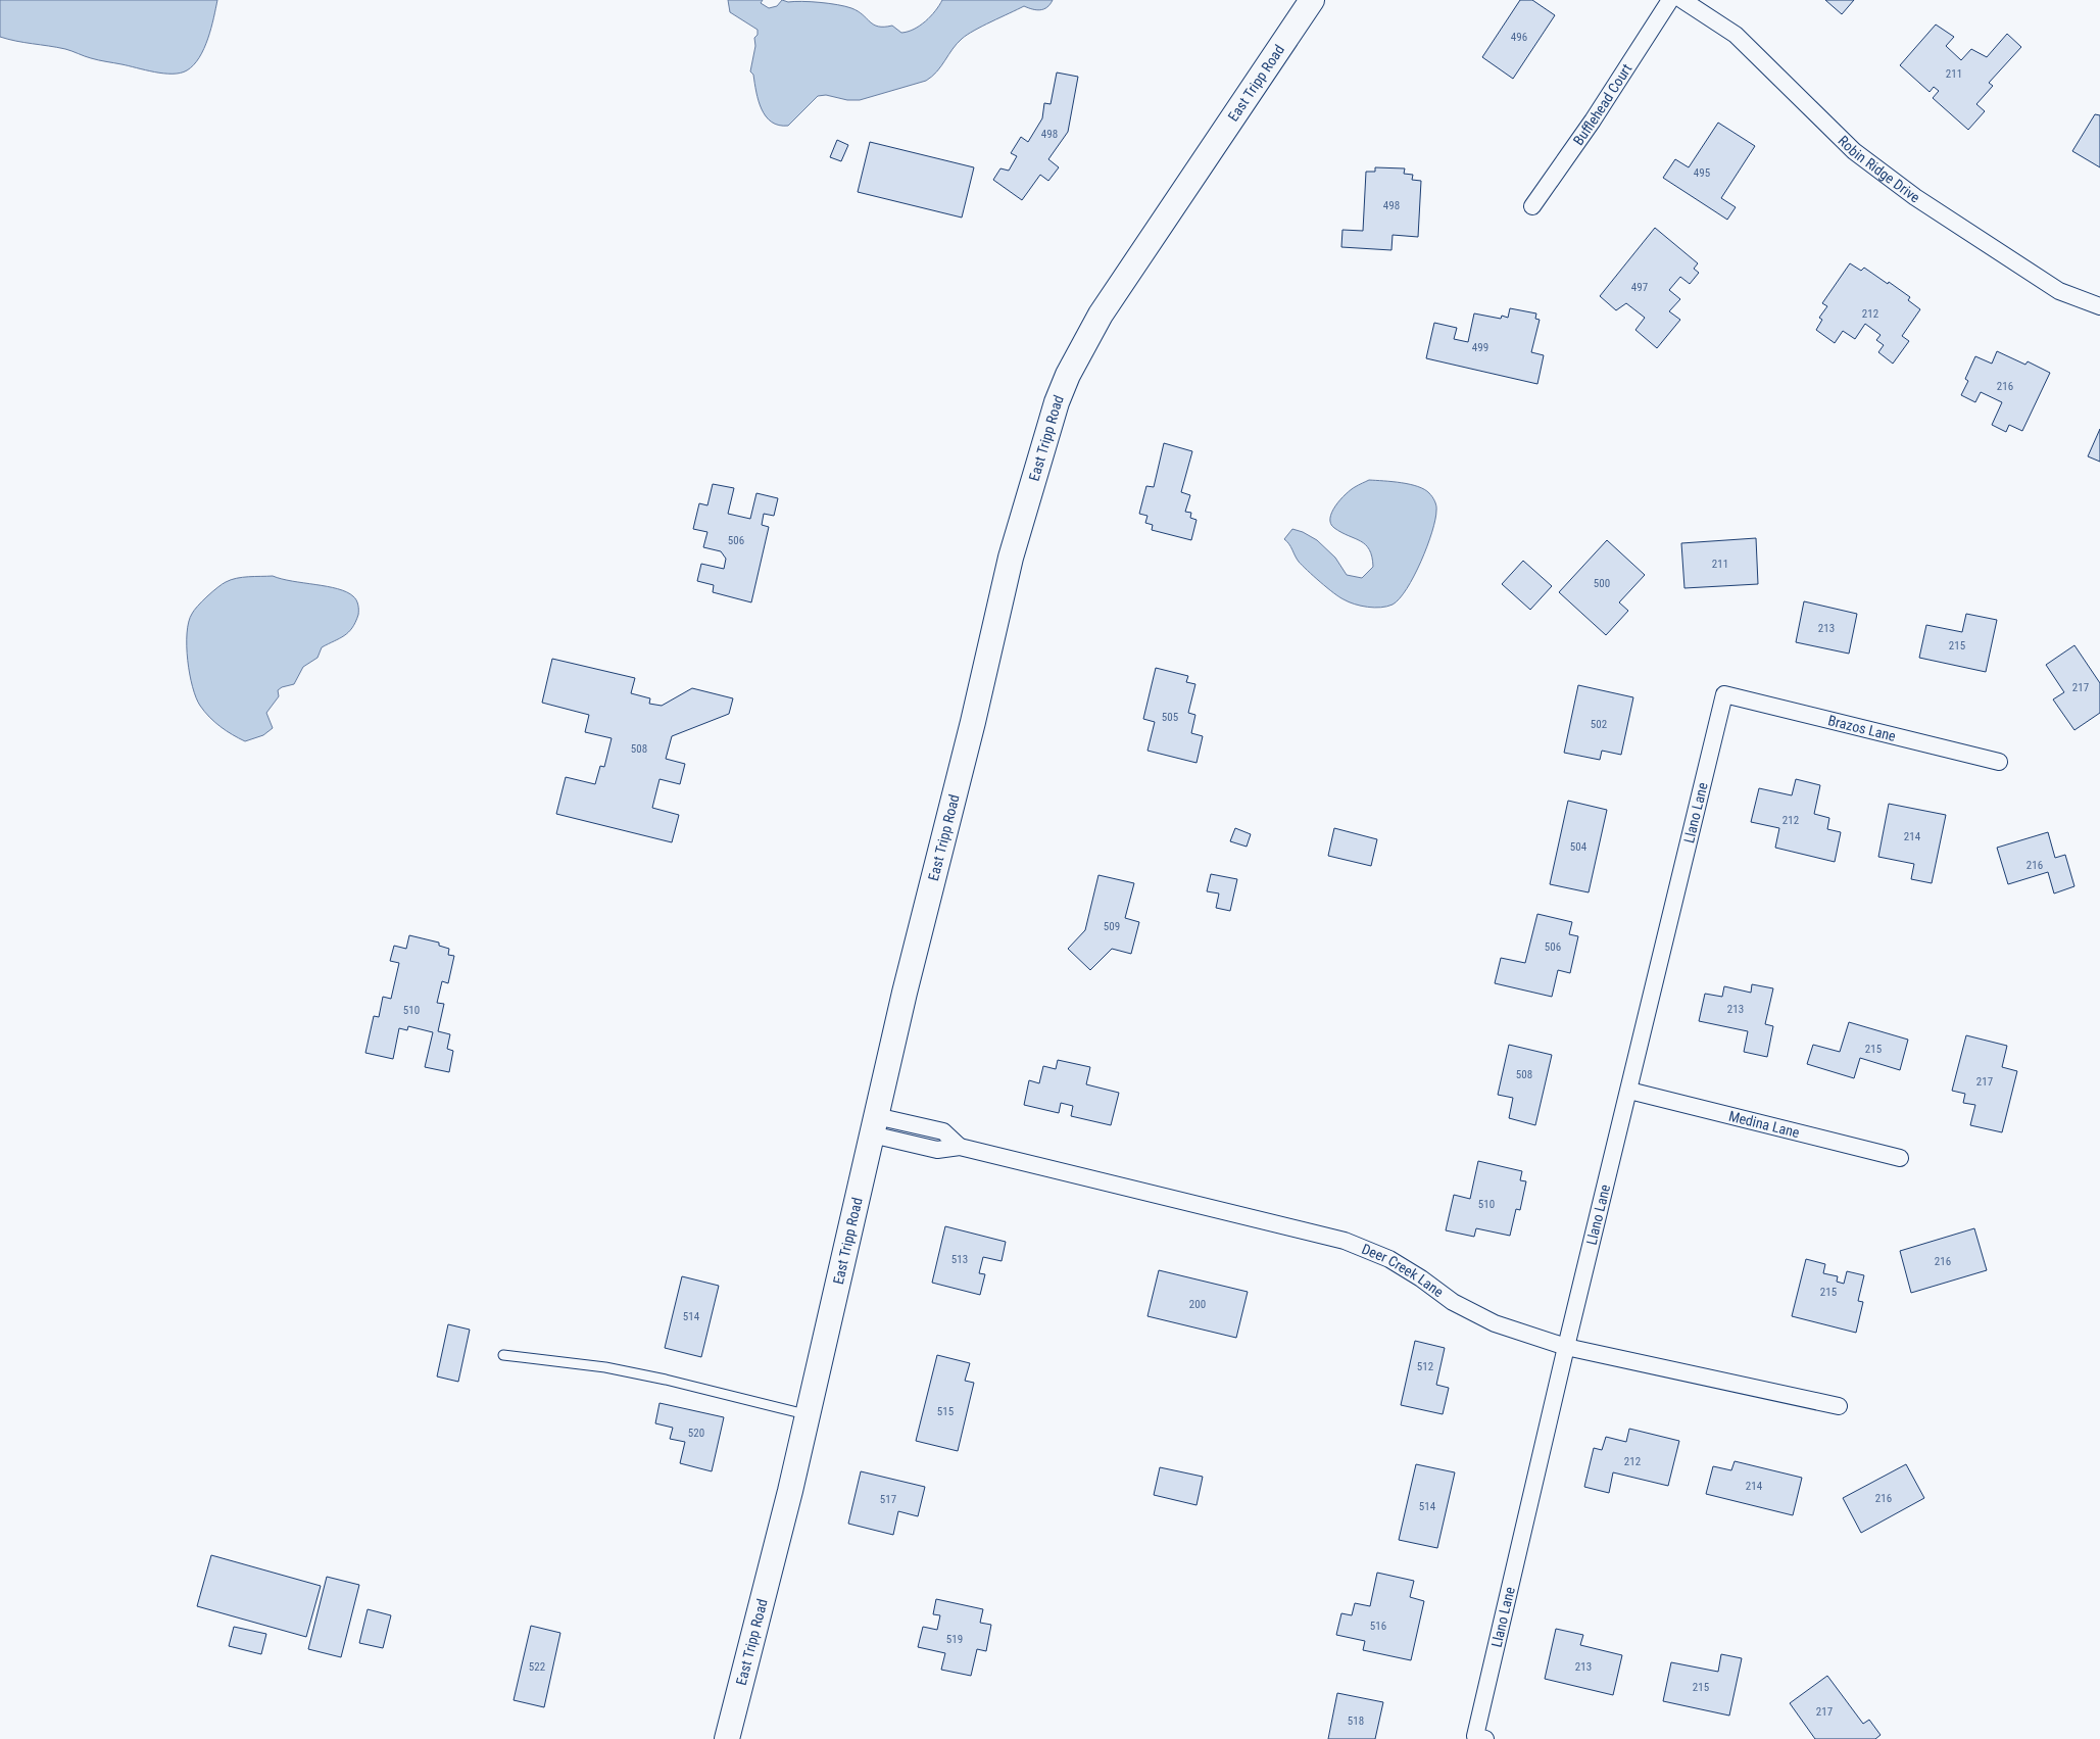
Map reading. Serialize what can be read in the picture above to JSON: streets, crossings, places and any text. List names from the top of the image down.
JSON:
{
  "streets": {
    "street": [
      "East Tripp Road",
      "Bufflehead Court",
      "Robin Ridge Drive",
      "Brazos Lane",
      "Llano Lane",
      "Medina Lane",
      "Deer Creek Lane"
    ]
  },
  "crossings": [
    ["East Tripp Road", "Deer Creek Lane"],
    ["Brazos Lane", "Llano Lane"],
    ["Llano Lane", "Medina Lane"],
    ["Llano Lane", "Deer Creek Lane"]
  ],
  "house_numbers": [
    "496",
    "211",
    "498",
    "495",
    "498",
    "497",
    "212",
    "499",
    "216",
    "506",
    "211",
    "500",
    "213",
    "215",
    "217",
    "505",
    "502",
    "508",
    "212",
    "214",
    "504",
    "216",
    "509",
    "506",
    "213",
    "510",
    "215",
    "508",
    "217",
    "510",
    "513",
    "216",
    "215",
    "200",
    "514",
    "512",
    "515",
    "520",
    "212",
    "214",
    "216",
    "517",
    "514",
    "516",
    "519",
    "522",
    "213",
    "215",
    "217",
    "518"
  ]
}
